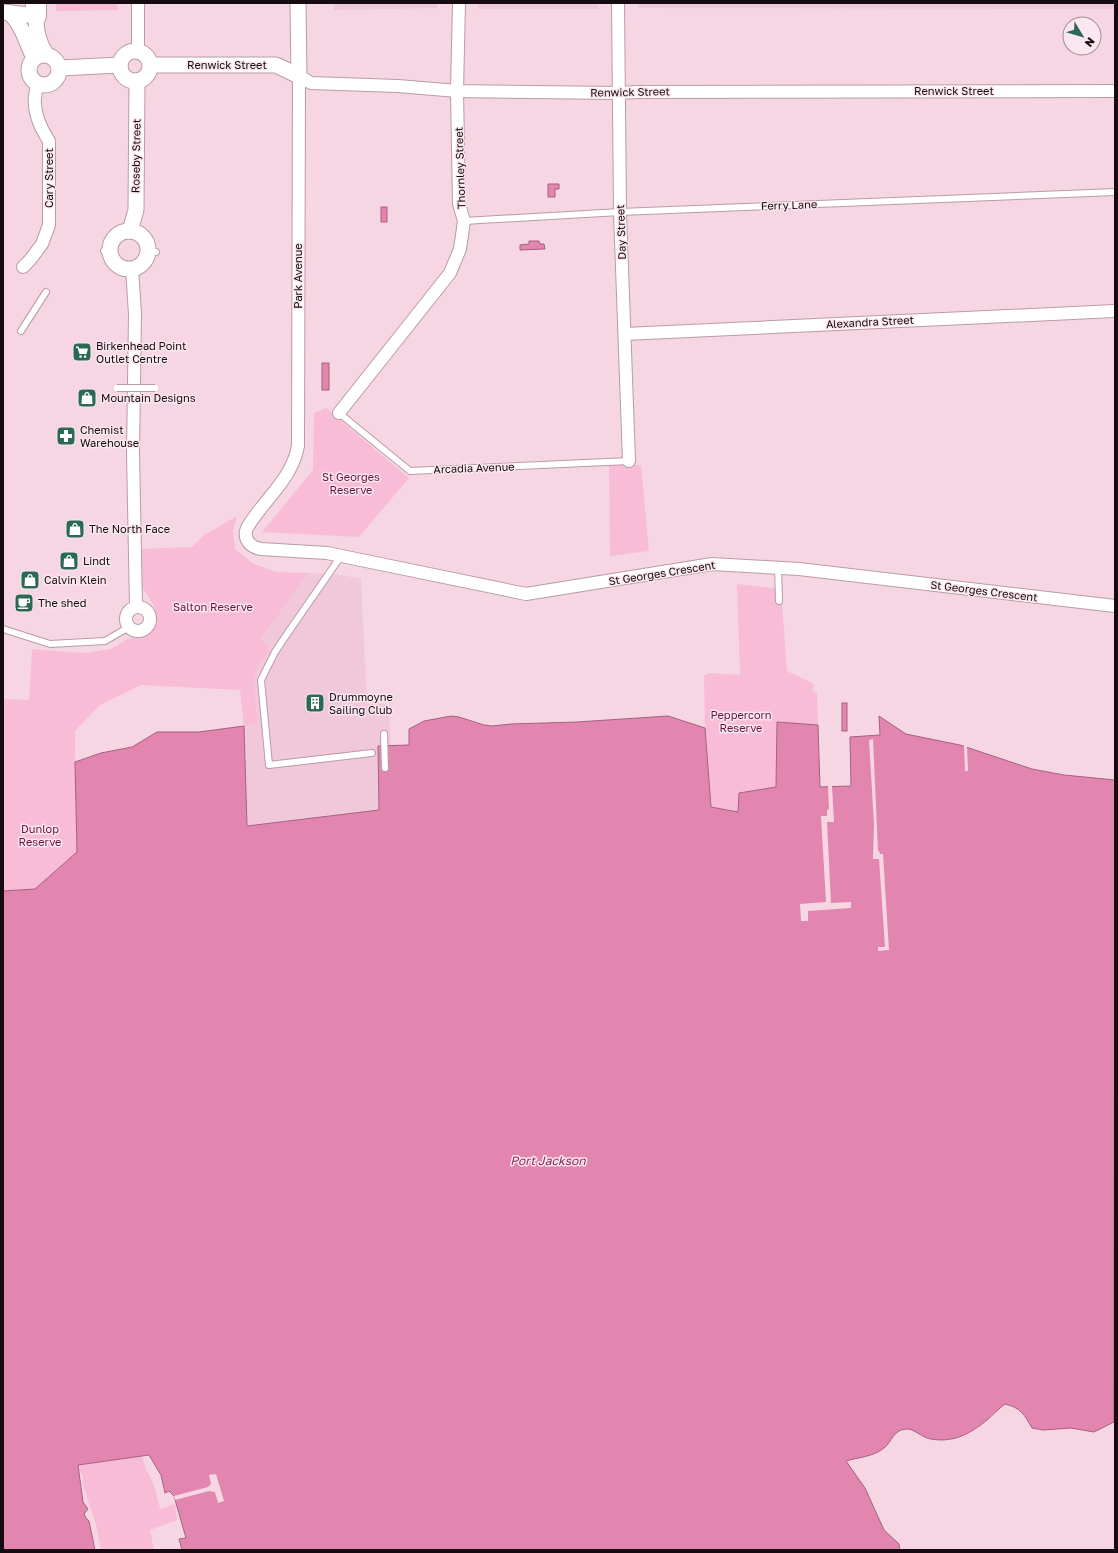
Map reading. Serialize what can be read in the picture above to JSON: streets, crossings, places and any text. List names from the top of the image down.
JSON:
{
  "streets": {
    "street": [
      "Renwick Street",
      "Roseby Street",
      "Thornley Street",
      "Cary Street",
      "Day Street",
      "Park Avenue",
      "Alexandra Street",
      "St Georges Crescent"
    ],
    "lane": ["Ferry Lane", "Arcadia Avenue"]
  },
  "crossings": [
    ["Renwick Street", "Roseby Street"],
    ["Renwick Street", "Thornley Street"],
    ["Renwick Street", "Day Street"],
    ["Renwick Street", "Park Avenue"],
    ["Thornley Street", "Ferry Lane"],
    ["Thornley Street", "Arcadia Avenue"],
    ["Ferry Lane", "Day Street"],
    ["Day Street", "Alexandra Street"],
    ["Day Street", "Arcadia Avenue"],
    ["Park Avenue", "St Georges Crescent"]
  ],
  "water": ["Port Jackson"],
  "parks": [
    "St Georges Reserve",
    "Salton Reserve",
    "Peppercorn Reserve",
    "Dunlop Reserve"
  ],
  "places": {
    "supermarket": ["Birkenhead Point Outlet Centre"],
    "shop": [
      "Mountain Designs",
      "The North Face",
      "Lindt",
      "Calvin Klein"
    ],
    "pharmacy": ["Chemist Warehouse"],
    "cafe": ["The shed"],
    "building": ["Drummoyne Sailing Club"]
  },
  "north": "bottom right"
}
